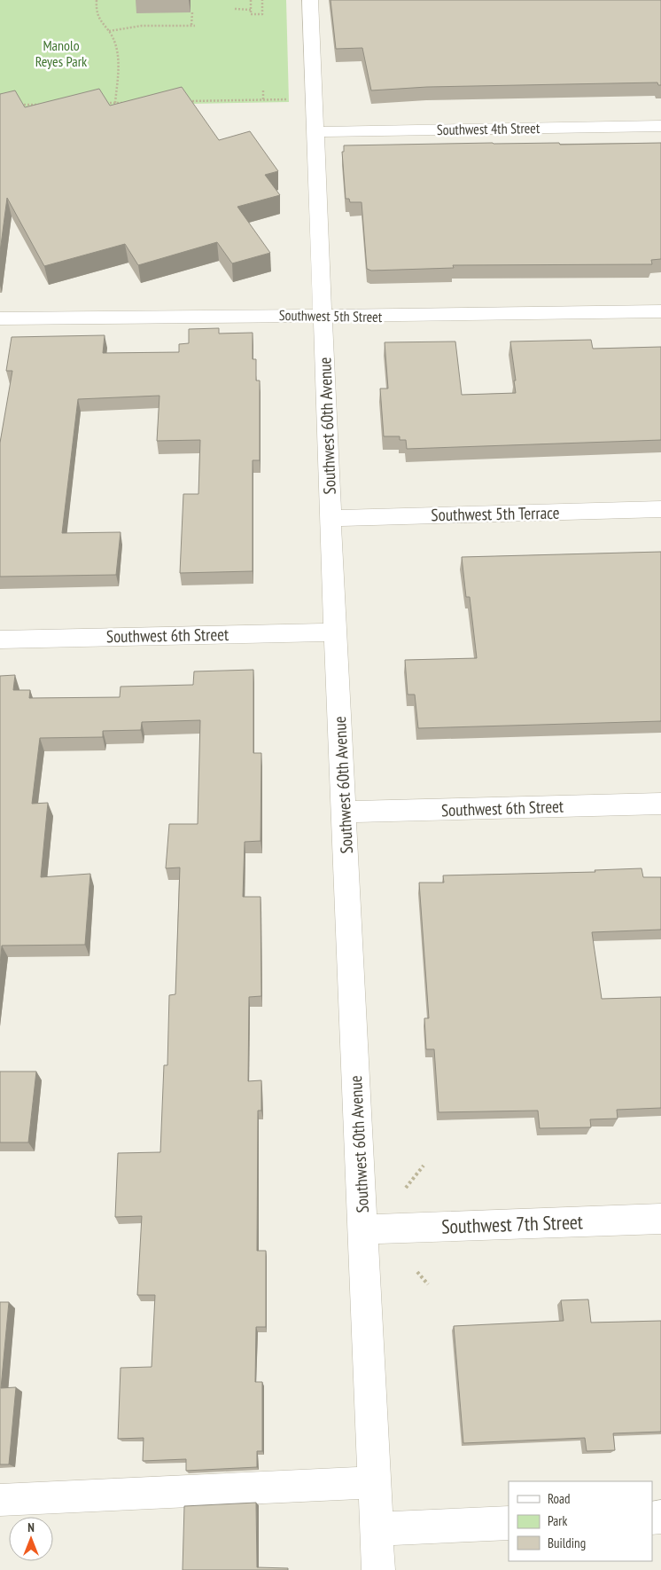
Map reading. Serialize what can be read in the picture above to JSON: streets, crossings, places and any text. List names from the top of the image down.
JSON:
{
  "streets": {
    "street": [
      "Southwest 4th Street",
      "Southwest 5th Street",
      "Southwest 60th Avenue",
      "Southwest 5th Terrace",
      "Southwest 6th Street",
      "Southwest 7th Street"
    ]
  },
  "crossings": [
    ["Southwest 4th Street", "Southwest 60th Avenue"],
    ["Southwest 5th Street", "Southwest 60th Avenue"],
    ["Southwest 60th Avenue", "Southwest 5th Terrace"],
    ["Southwest 60th Avenue", "Southwest 6th Street"],
    ["Southwest 60th Avenue", "Southwest 7th Street"]
  ],
  "parks": ["Manolo Reyes Park"],
  "legend": ["Road", "Park", "Building"],
  "north": "top"
}
